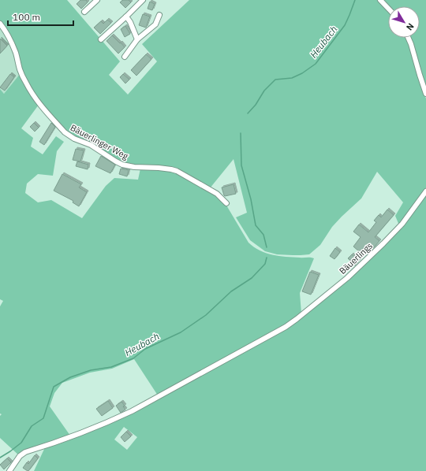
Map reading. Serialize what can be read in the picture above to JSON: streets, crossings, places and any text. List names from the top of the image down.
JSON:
{
  "streets": {
    "street": ["Bäuerlinger Weg", "Bäuerlings"]
  },
  "water": ["Heubach"],
  "scale_bar": "100 m",
  "north": "bottom right"
}
